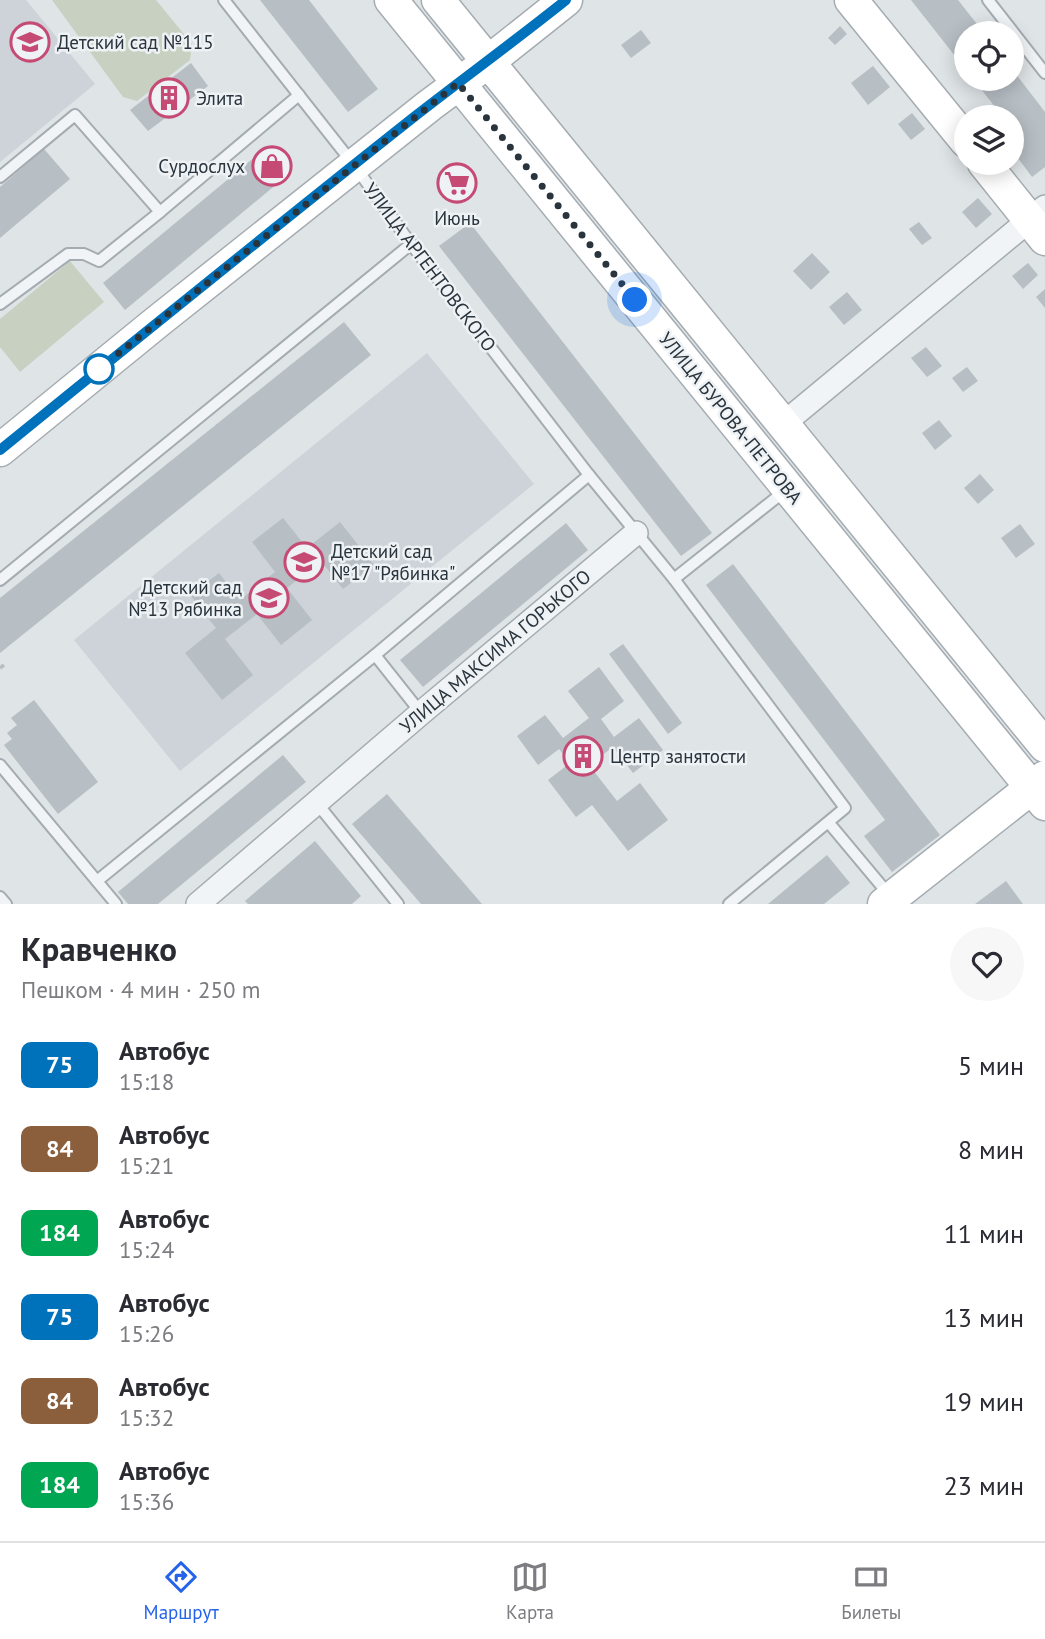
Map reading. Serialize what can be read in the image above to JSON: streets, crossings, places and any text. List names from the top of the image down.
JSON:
{
  "streets": {
    "main road": ["УЛИЦА БУРОВА-ПЕТРОВА"],
    "street": ["УЛИЦА МАКСИМА ГОРЬКОГО"],
    "lane": ["УЛИЦА АРГЕНТОВСКОГО"]
  },
  "crossings": [
    ["УЛИЦА АРГЕНТОВСКОГО", "УЛИЦА МАКСИМА ГОРЬКОГО"]
  ],
  "places": {
    "school or university": ["Детский сад №115", "Детский сад №17 \"Рябинка\"", "Детский сад №13 Рябинка"],
    "building": ["Элита", "Центр занятости"],
    "shop": ["Сурдослух"],
    "supermarket": ["Июнь"]
  },
  "lines": ["bus line 75"],
  "page": {
    "heading": ["Кравченко", "Пешком · 4 мин · 250 m"],
    "list": [
      {
        "mark": "75",
        "name": "Автобус",
        "note": "15:18",
        "value": "5 мин"
      },
      {
        "mark": "84",
        "name": "Автобус",
        "note": "15:21",
        "value": "8 мин"
      },
      {
        "mark": "184",
        "name": "Автобус",
        "note": "15:24",
        "value": "11 мин"
      },
      {
        "mark": "75",
        "name": "Автобус",
        "note": "15:26",
        "value": "13 мин"
      },
      {
        "mark": "84",
        "name": "Автобус",
        "note": "15:32",
        "value": "19 мин"
      },
      {
        "mark": "184",
        "name": "Автобус",
        "note": "15:36",
        "value": "23 мин"
      }
    ],
    "tabs": ["Маршрут", "Карта", "Билеты"]
  }
}
